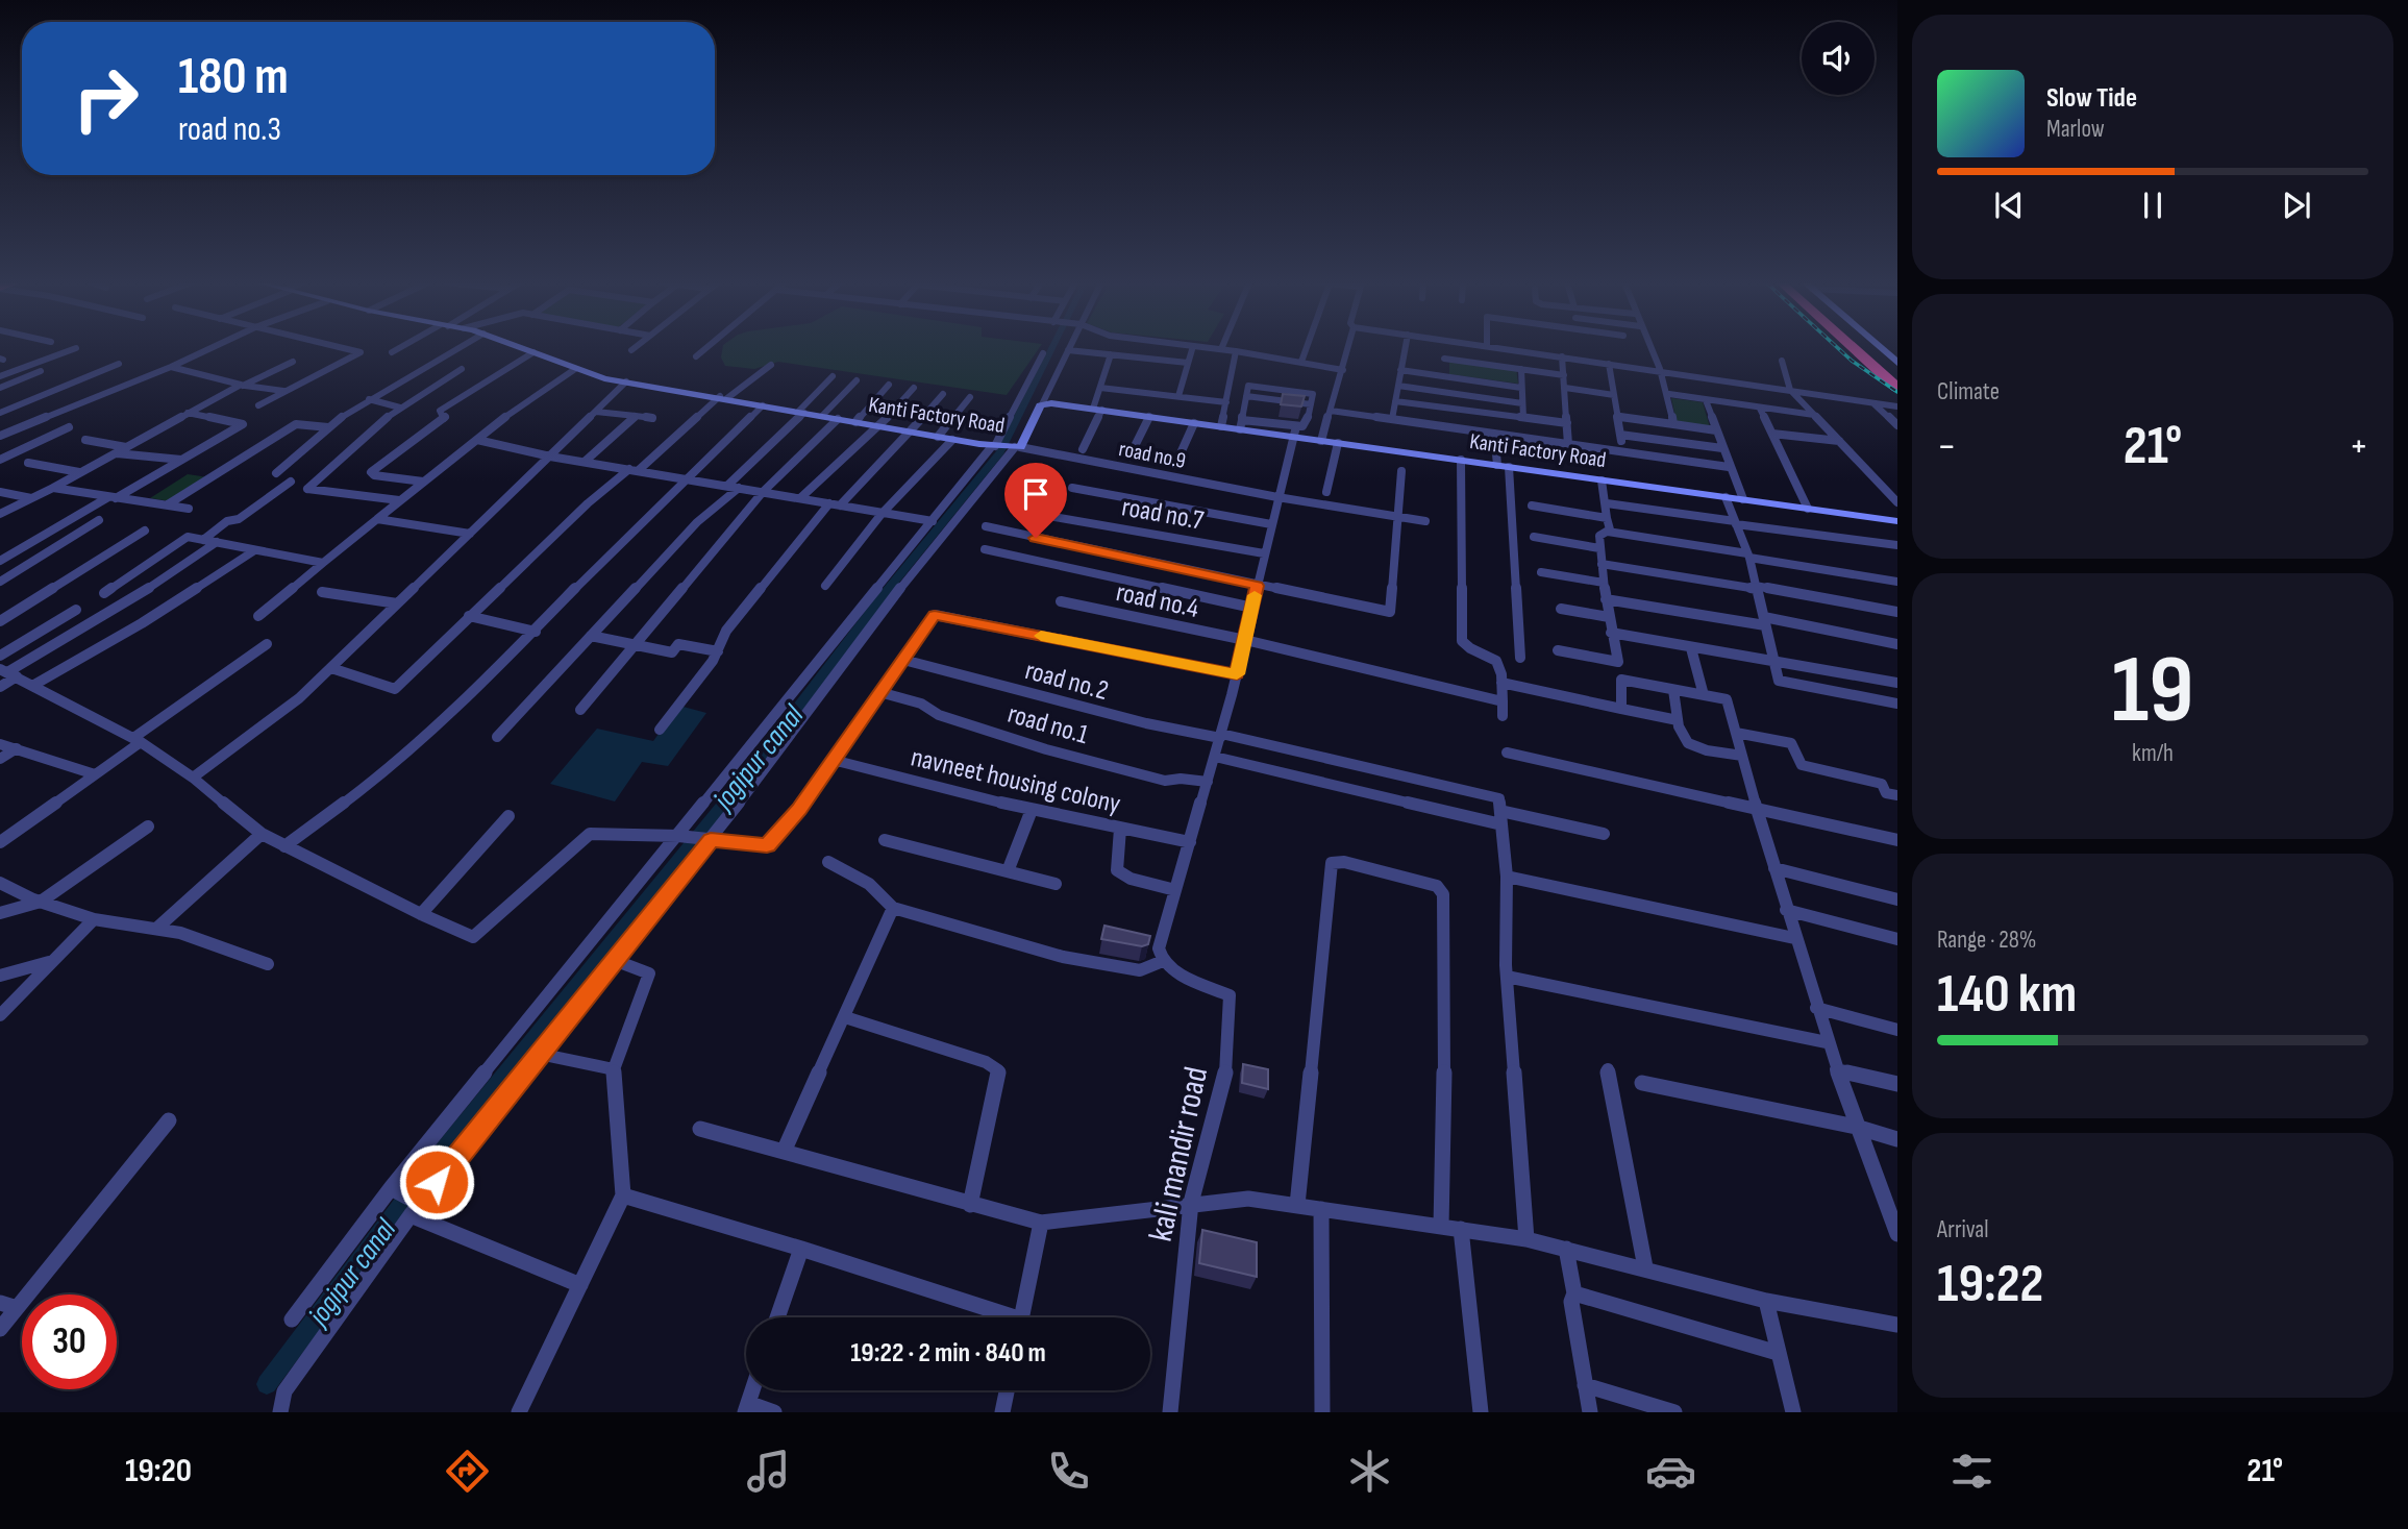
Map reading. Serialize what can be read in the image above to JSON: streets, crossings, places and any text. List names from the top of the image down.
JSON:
{
  "streets": {
    "street": [
      "Kanti Factory Road",
      "road no.9",
      "road no.7",
      "road no.4",
      "road no.2",
      "road no.1",
      "navneet housing colony",
      "kali mandir road"
    ]
  },
  "crossings": [
    ["Kanti Factory Road", "road no.9"]
  ],
  "water": ["jogipur canal"],
  "page": {
    "turn": ["180 m", "road no.3"],
    "song": ["Slow Tide", "Marlow"],
    "tile": [
      "Climate",
      ["19", "km/h"],
      ["Range · 28%", "140 km"],
      ["Arrival", "19:22"]
    ],
    "heat": ["−", "21°", "+"],
    "limit": "30",
    "trip": "19:22 · 2 min · 840 m",
    "tabs": ["19:20", "21°"]
  }
}
